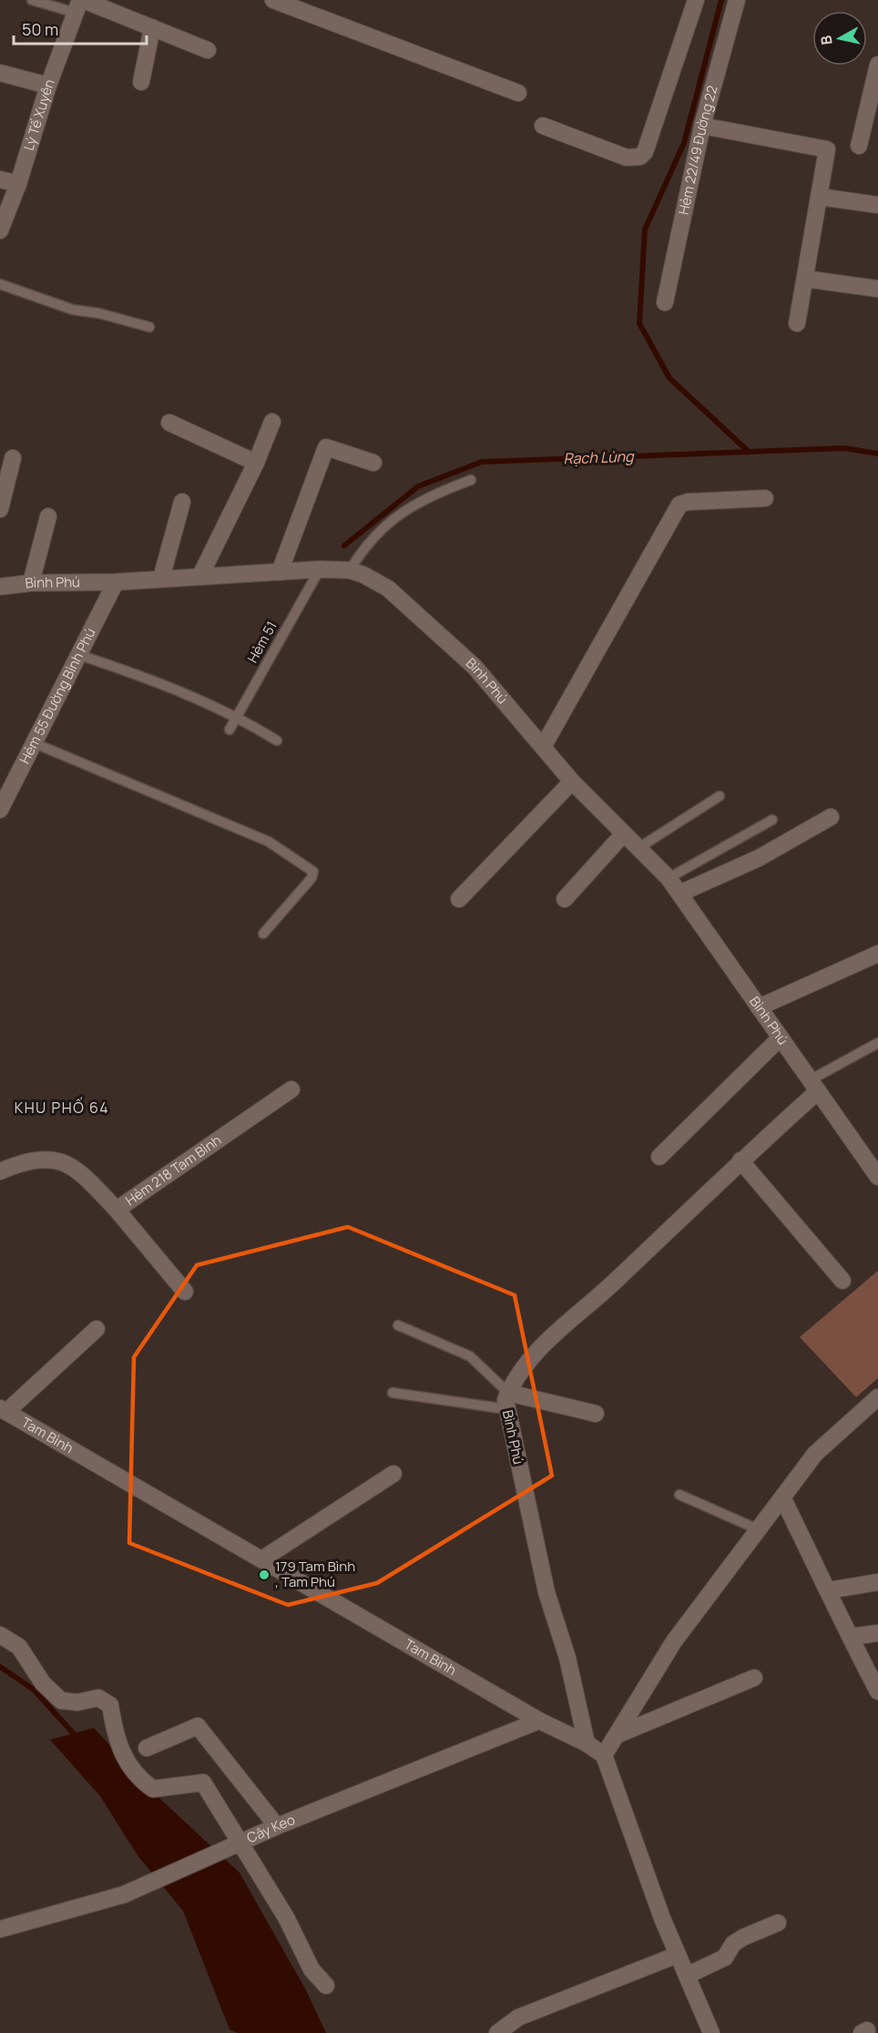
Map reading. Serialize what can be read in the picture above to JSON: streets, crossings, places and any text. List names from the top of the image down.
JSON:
{
  "streets": {
    "street": [
      "Lý Tế Xuyên",
      "Hẻm 22/49 Đường 22",
      "Bình Phú",
      "Hẻm 55 Đường Bình Phú",
      "Hẻm 218 Tam Bình",
      "Tam Bình",
      "Cây Keo"
    ],
    "lane": ["Hẻm 51"]
  },
  "crossings": [
    ["Bình Phú", "Hẻm 51"],
    ["Bình Phú", "Hẻm 55 Đường Bình Phú"],
    ["Bình Phú", "Tam Bình"],
    ["Tam Bình", "Cây Keo"]
  ],
  "districts": ["KHU PHỐ 64"],
  "water": ["Rạch Lùng"],
  "places": ["179 Tam Bình , Tam Phú"],
  "scale_bar": "50 m",
  "north": "left"
}
